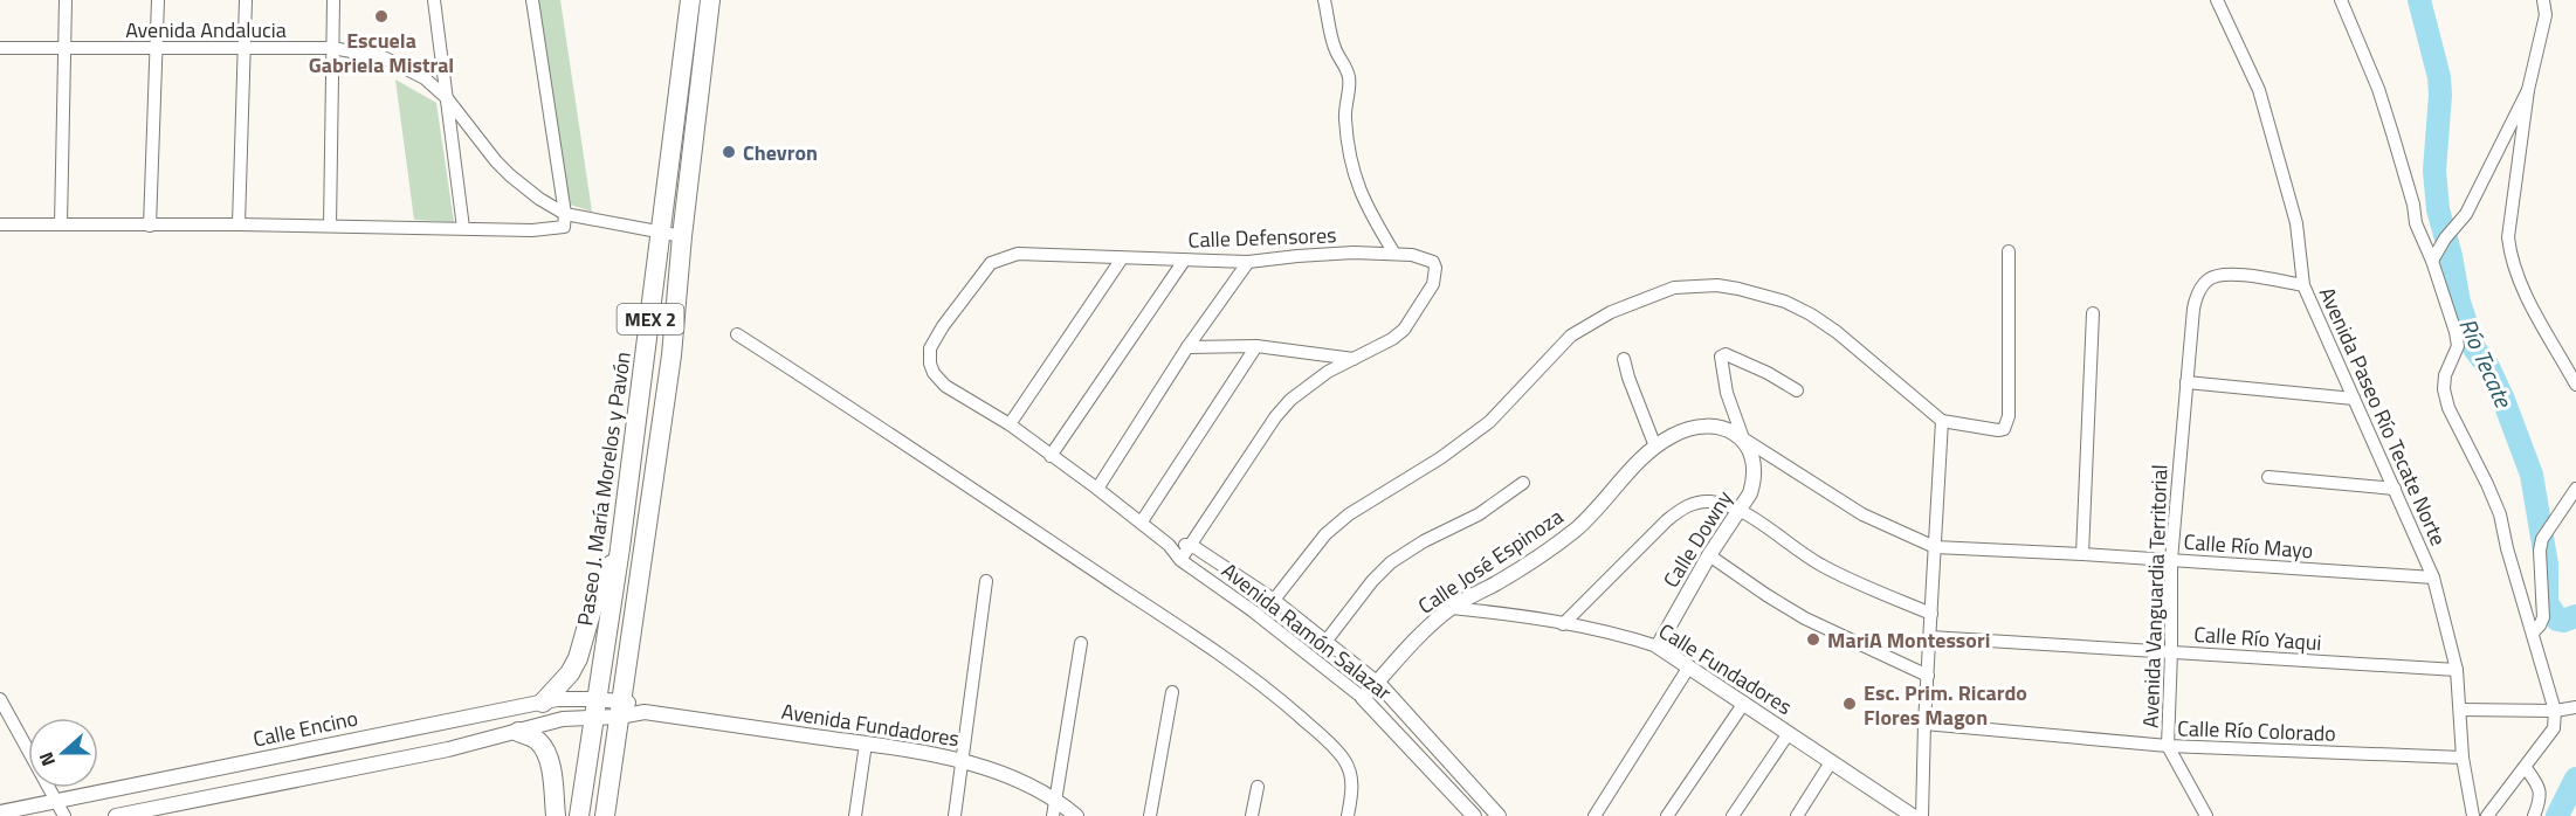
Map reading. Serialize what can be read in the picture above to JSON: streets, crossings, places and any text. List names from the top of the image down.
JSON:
{
  "streets": {
    "highway": ["MEX 2", "Paseo J. María Morelos y Pavón"],
    "street": [
      "Avenida Andalucia",
      "Calle Defensores",
      "Avenida Paseo Río Tecate Norte",
      "Calle Downy",
      "Calle Río Mayo",
      "Calle José Espinoza",
      "Avenida Vanguardia Territorial",
      "Avenida Ramón Salazar",
      "Calle Río Yaqui",
      "Calle Fundadores",
      "Avenida Fundadores",
      "Calle Encino",
      "Calle Río Colorado"
    ]
  },
  "crossings": [
    ["Avenida Andalucia", "MEX 2"],
    ["Avenida Andalucia", "Paseo J. María Morelos y Pavón"],
    ["Calle Defensores", "Avenida Ramón Salazar"],
    ["MEX 2", "Avenida Fundadores"],
    ["MEX 2", "Calle Encino"],
    ["Avenida Paseo Río Tecate Norte", "Calle Río Mayo"],
    ["Avenida Paseo Río Tecate Norte", "Avenida Vanguardia Territorial"],
    ["Avenida Paseo Río Tecate Norte", "Calle Río Yaqui"],
    ["Avenida Paseo Río Tecate Norte", "Calle Río Colorado"],
    ["Paseo J. María Morelos y Pavón", "Calle Encino"],
    ["Calle Downy", "Calle José Espinoza"],
    ["Calle Downy", "Calle Fundadores"],
    ["Calle Río Mayo", "Calle José Espinoza"],
    ["Calle Río Mayo", "Avenida Vanguardia Territorial"],
    ["Calle José Espinoza", "Avenida Ramón Salazar"],
    ["Calle José Espinoza", "Calle Fundadores"],
    ["Avenida Vanguardia Territorial", "Calle Río Yaqui"],
    ["Avenida Vanguardia Territorial", "Calle Río Colorado"],
    ["Avenida Fundadores", "Calle Encino"]
  ],
  "water": ["Río Tecate"],
  "places": [
    "Escuela Gabriela Mistral",
    "Chevron",
    "MariA Montessori",
    "Esc. Prim. Ricardo Flores Magon"
  ],
  "north": "left"
}
